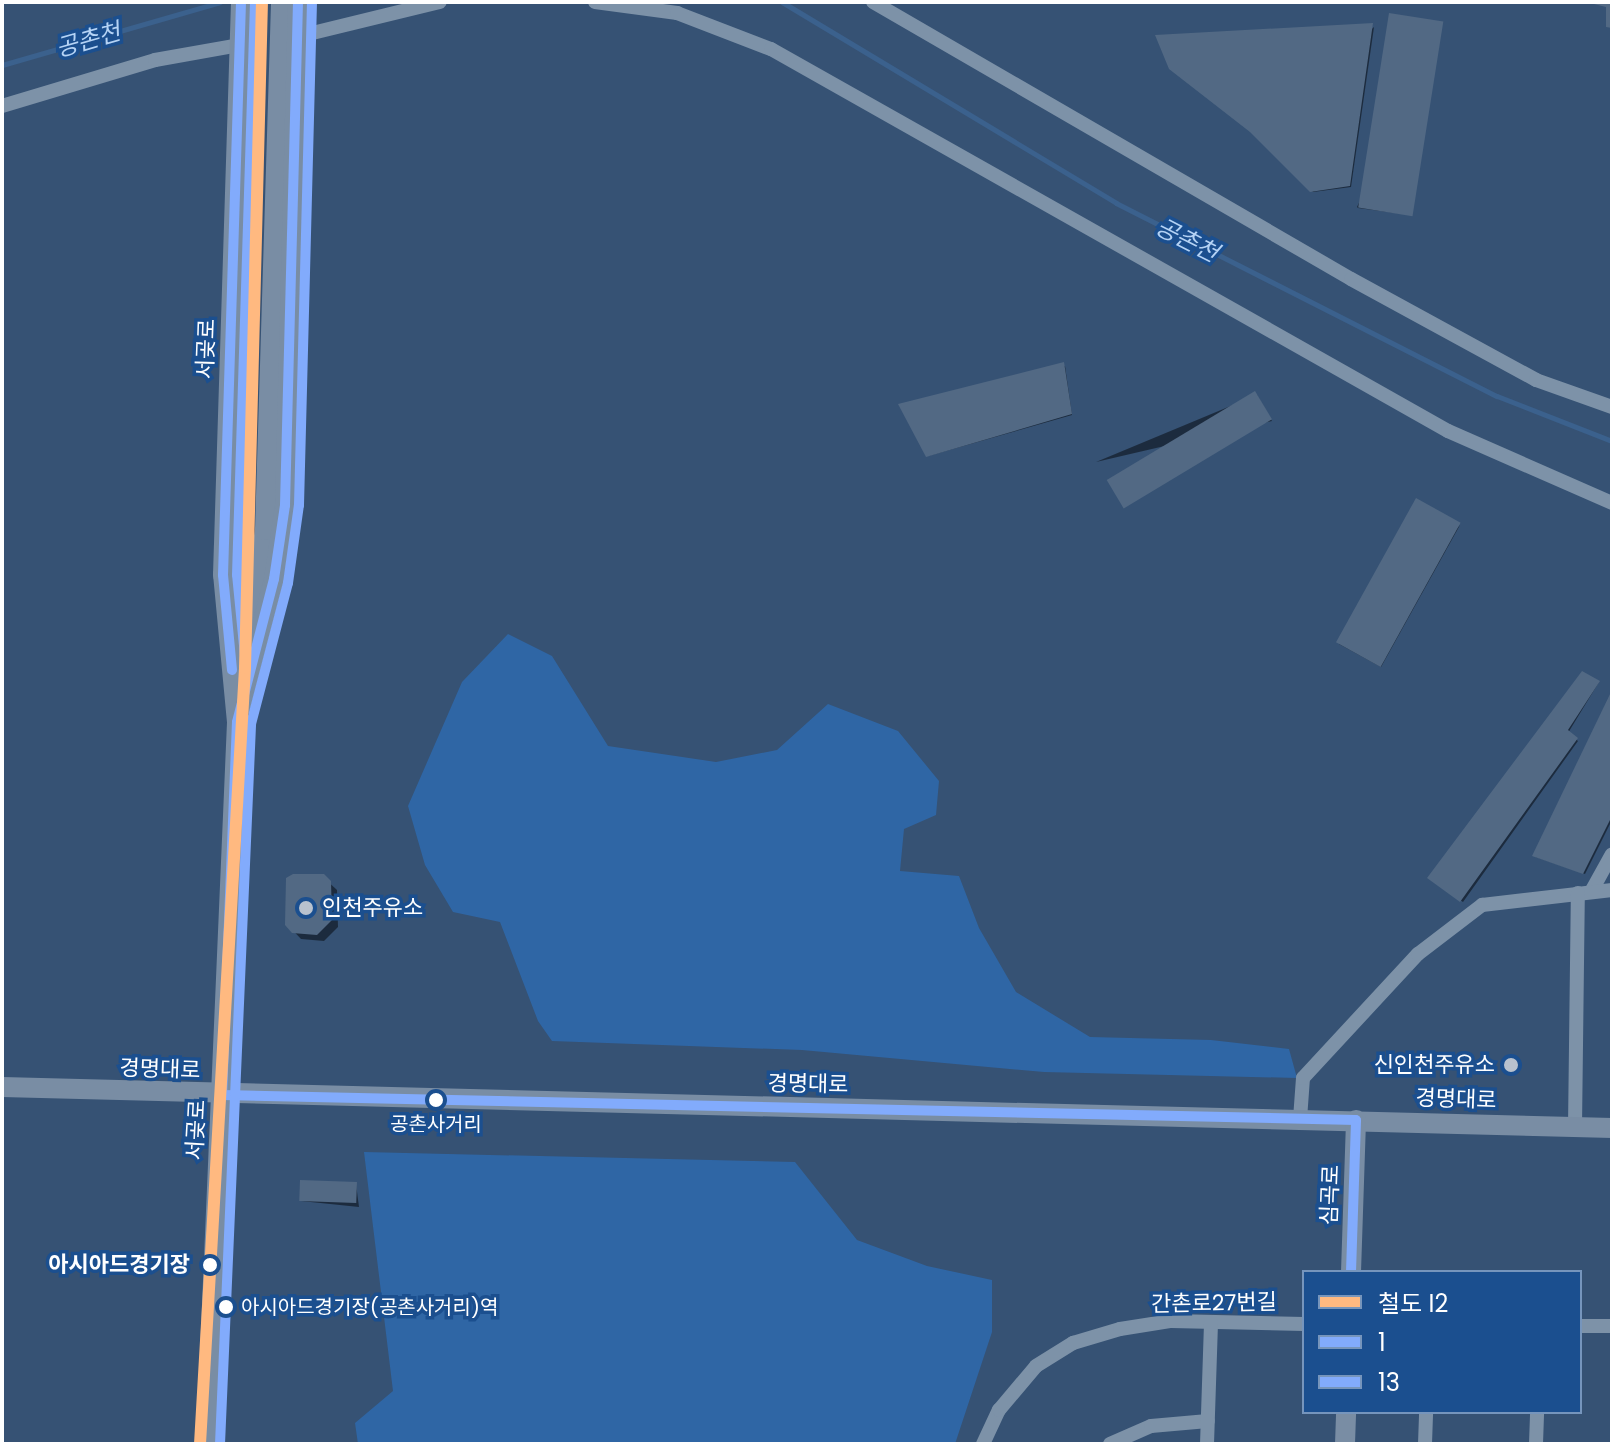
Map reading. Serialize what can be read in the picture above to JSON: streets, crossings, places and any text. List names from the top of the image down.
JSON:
{
  "streets": {
    "main road": ["서곶로", "경명대로", "심곡로"],
    "street": ["간촌로27번길"]
  },
  "crossings": [
    ["서곶로", "경명대로"],
    ["경명대로", "심곡로"]
  ],
  "water": ["공촌천"],
  "places": [
    "인천주유소",
    "신인천주유소",
    "공촌사거리",
    "아시아드경기장",
    "아시아드경기장(공촌사거리)역"
  ],
  "lines": ["rail line I2", "transit line 1", "transit line 13"],
  "legend": ["철도 I2", "1", "13"]
}
